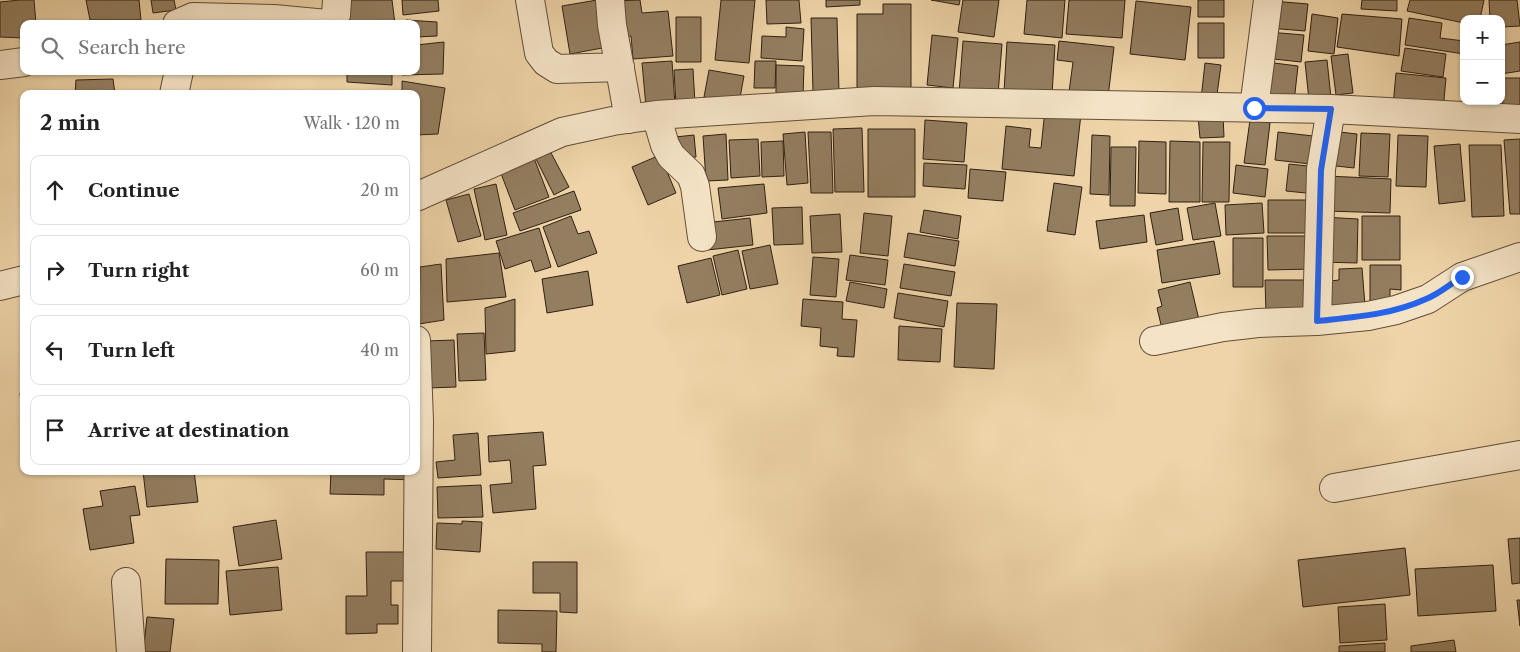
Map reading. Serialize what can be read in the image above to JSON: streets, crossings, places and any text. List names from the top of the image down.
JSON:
{
  "page": {
    "map_buttons": ["+", "−"],
    "search": "Search here",
    "heading": ["2 min", "Walk · 120 m"],
    "list": [
      ["Continue", "20 m"],
      ["Turn right", "60 m"],
      ["Turn left", "40 m"],
      "Arrive at destination"
    ]
  }
}
